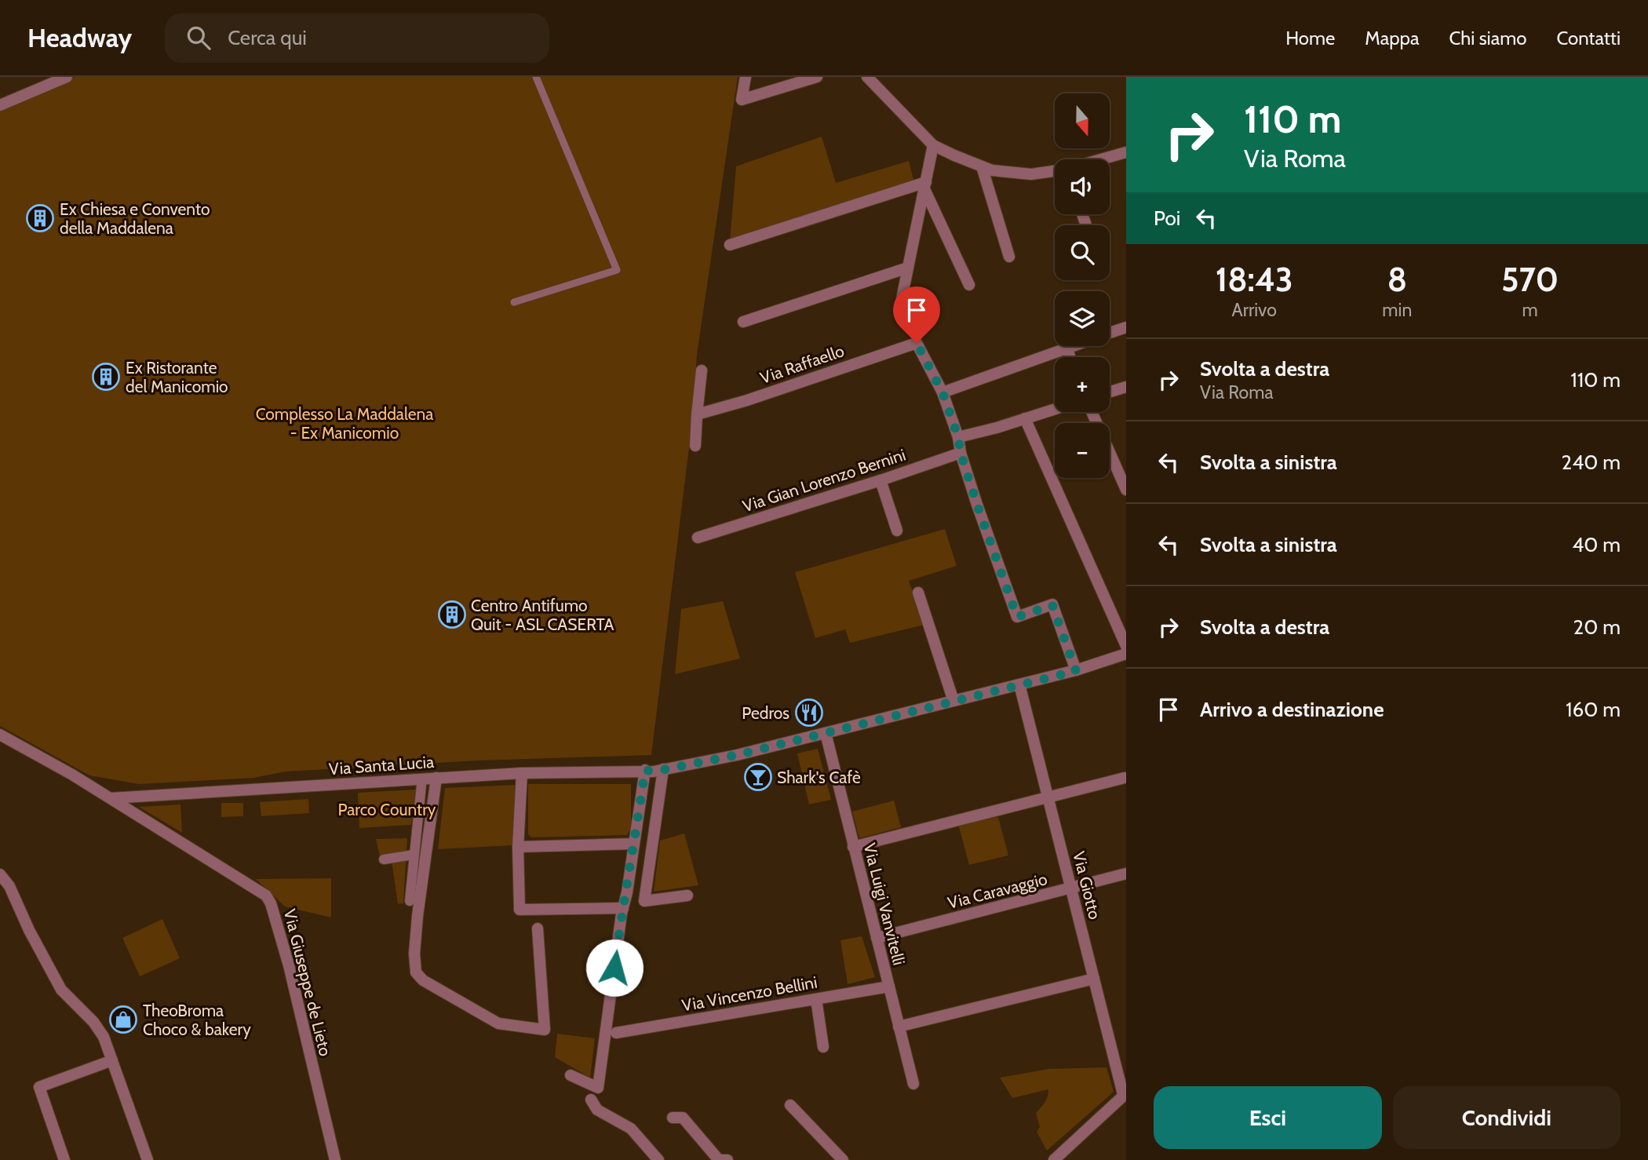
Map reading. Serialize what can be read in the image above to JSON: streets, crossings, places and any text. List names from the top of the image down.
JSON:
{
  "streets": {
    "street": [
      "Via Raffaello",
      "Via Gian Lorenzo Bernini",
      "Via Santa Lucia",
      "Via Giotto",
      "Via Caravaggio",
      "Via Luigi Vanvitelli",
      "Via Giuseppe de Lieto",
      "Via Vincenzo Bellini"
    ]
  },
  "crossings": [
    ["Via Santa Lucia", "Via Giotto"],
    ["Via Santa Lucia", "Via Luigi Vanvitelli"],
    ["Via Santa Lucia", "Via Giuseppe de Lieto"],
    ["Via Giotto", "Via Caravaggio"],
    ["Via Caravaggio", "Via Luigi Vanvitelli"],
    ["Via Luigi Vanvitelli", "Via Vincenzo Bellini"]
  ],
  "parks": ["Complesso La Maddalena - Ex Manicomio", "Parco Country"],
  "places": {
    "building": ["Ex Chiesa e Convento della Maddalena", "Ex Ristorante del Manicomio", "Centro Antifumo Quit - ASL CASERTA"],
    "restaurant": ["Pedros"],
    "bar": ["Shark's Cafè"],
    "shop": ["TheoBroma Choco & bakery"]
  },
  "north": "bottom",
  "page": {
    "header": "Headway",
    "search": "Cerca qui",
    "nav": [
      "Home",
      "Mappa",
      "Chi siamo",
      "Contatti"
    ],
    "turn": ["110 m", "Via Roma"],
    "map_buttons": ["+", "−"],
    "then": "Poi",
    "eta": [
      "18:43",
      "Arrivo",
      "8",
      "min",
      "570",
      "m"
    ],
    "list": [
      {
        "name": "Svolta a destra",
        "note": "Via Roma",
        "value": "110 m"
      },
      {
        "name": "Svolta a sinistra",
        "value": "240 m"
      },
      {
        "name": "Svolta a sinistra",
        "value": "40 m"
      },
      {
        "name": "Svolta a destra",
        "value": "20 m"
      },
      {
        "name": "Arrivo a destinazione",
        "value": "160 m"
      }
    ],
    "buttons": ["Esci", "Condividi"]
  }
}
